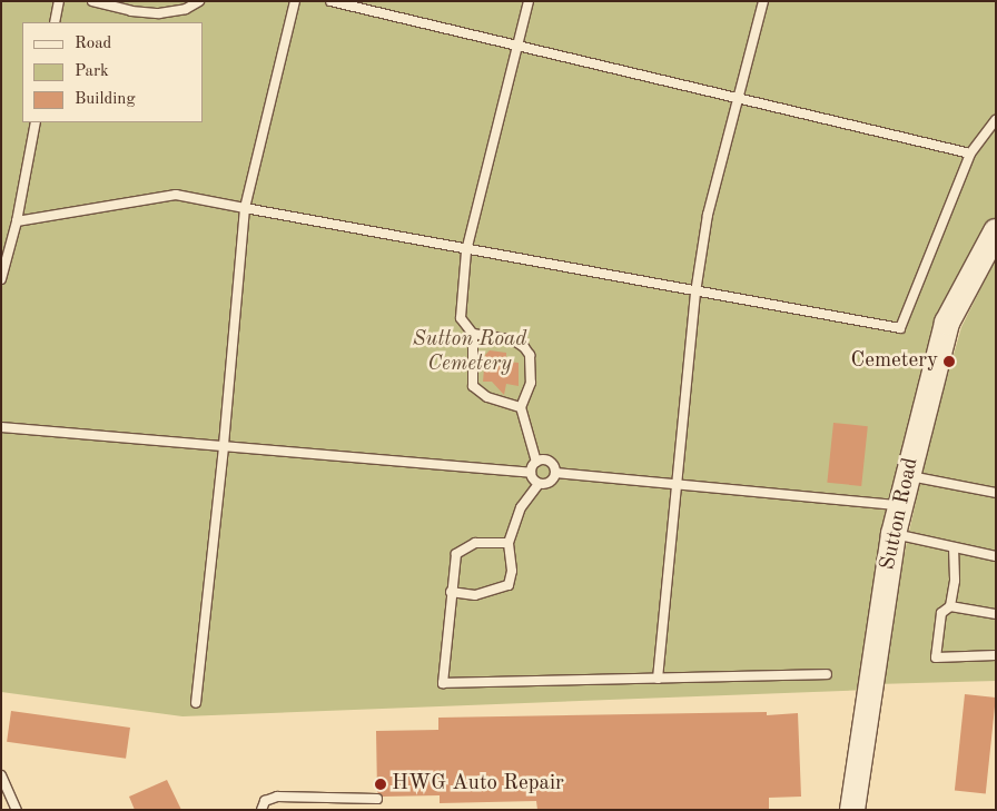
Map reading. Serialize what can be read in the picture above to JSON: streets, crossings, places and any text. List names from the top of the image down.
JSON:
{
  "streets": {
    "street": ["Sutton Road"]
  },
  "parks": ["Sutton Road Cemetery"],
  "places": ["Cemetery", "HWG Auto Repair"],
  "legend": ["Road", "Park", "Building"]
}
